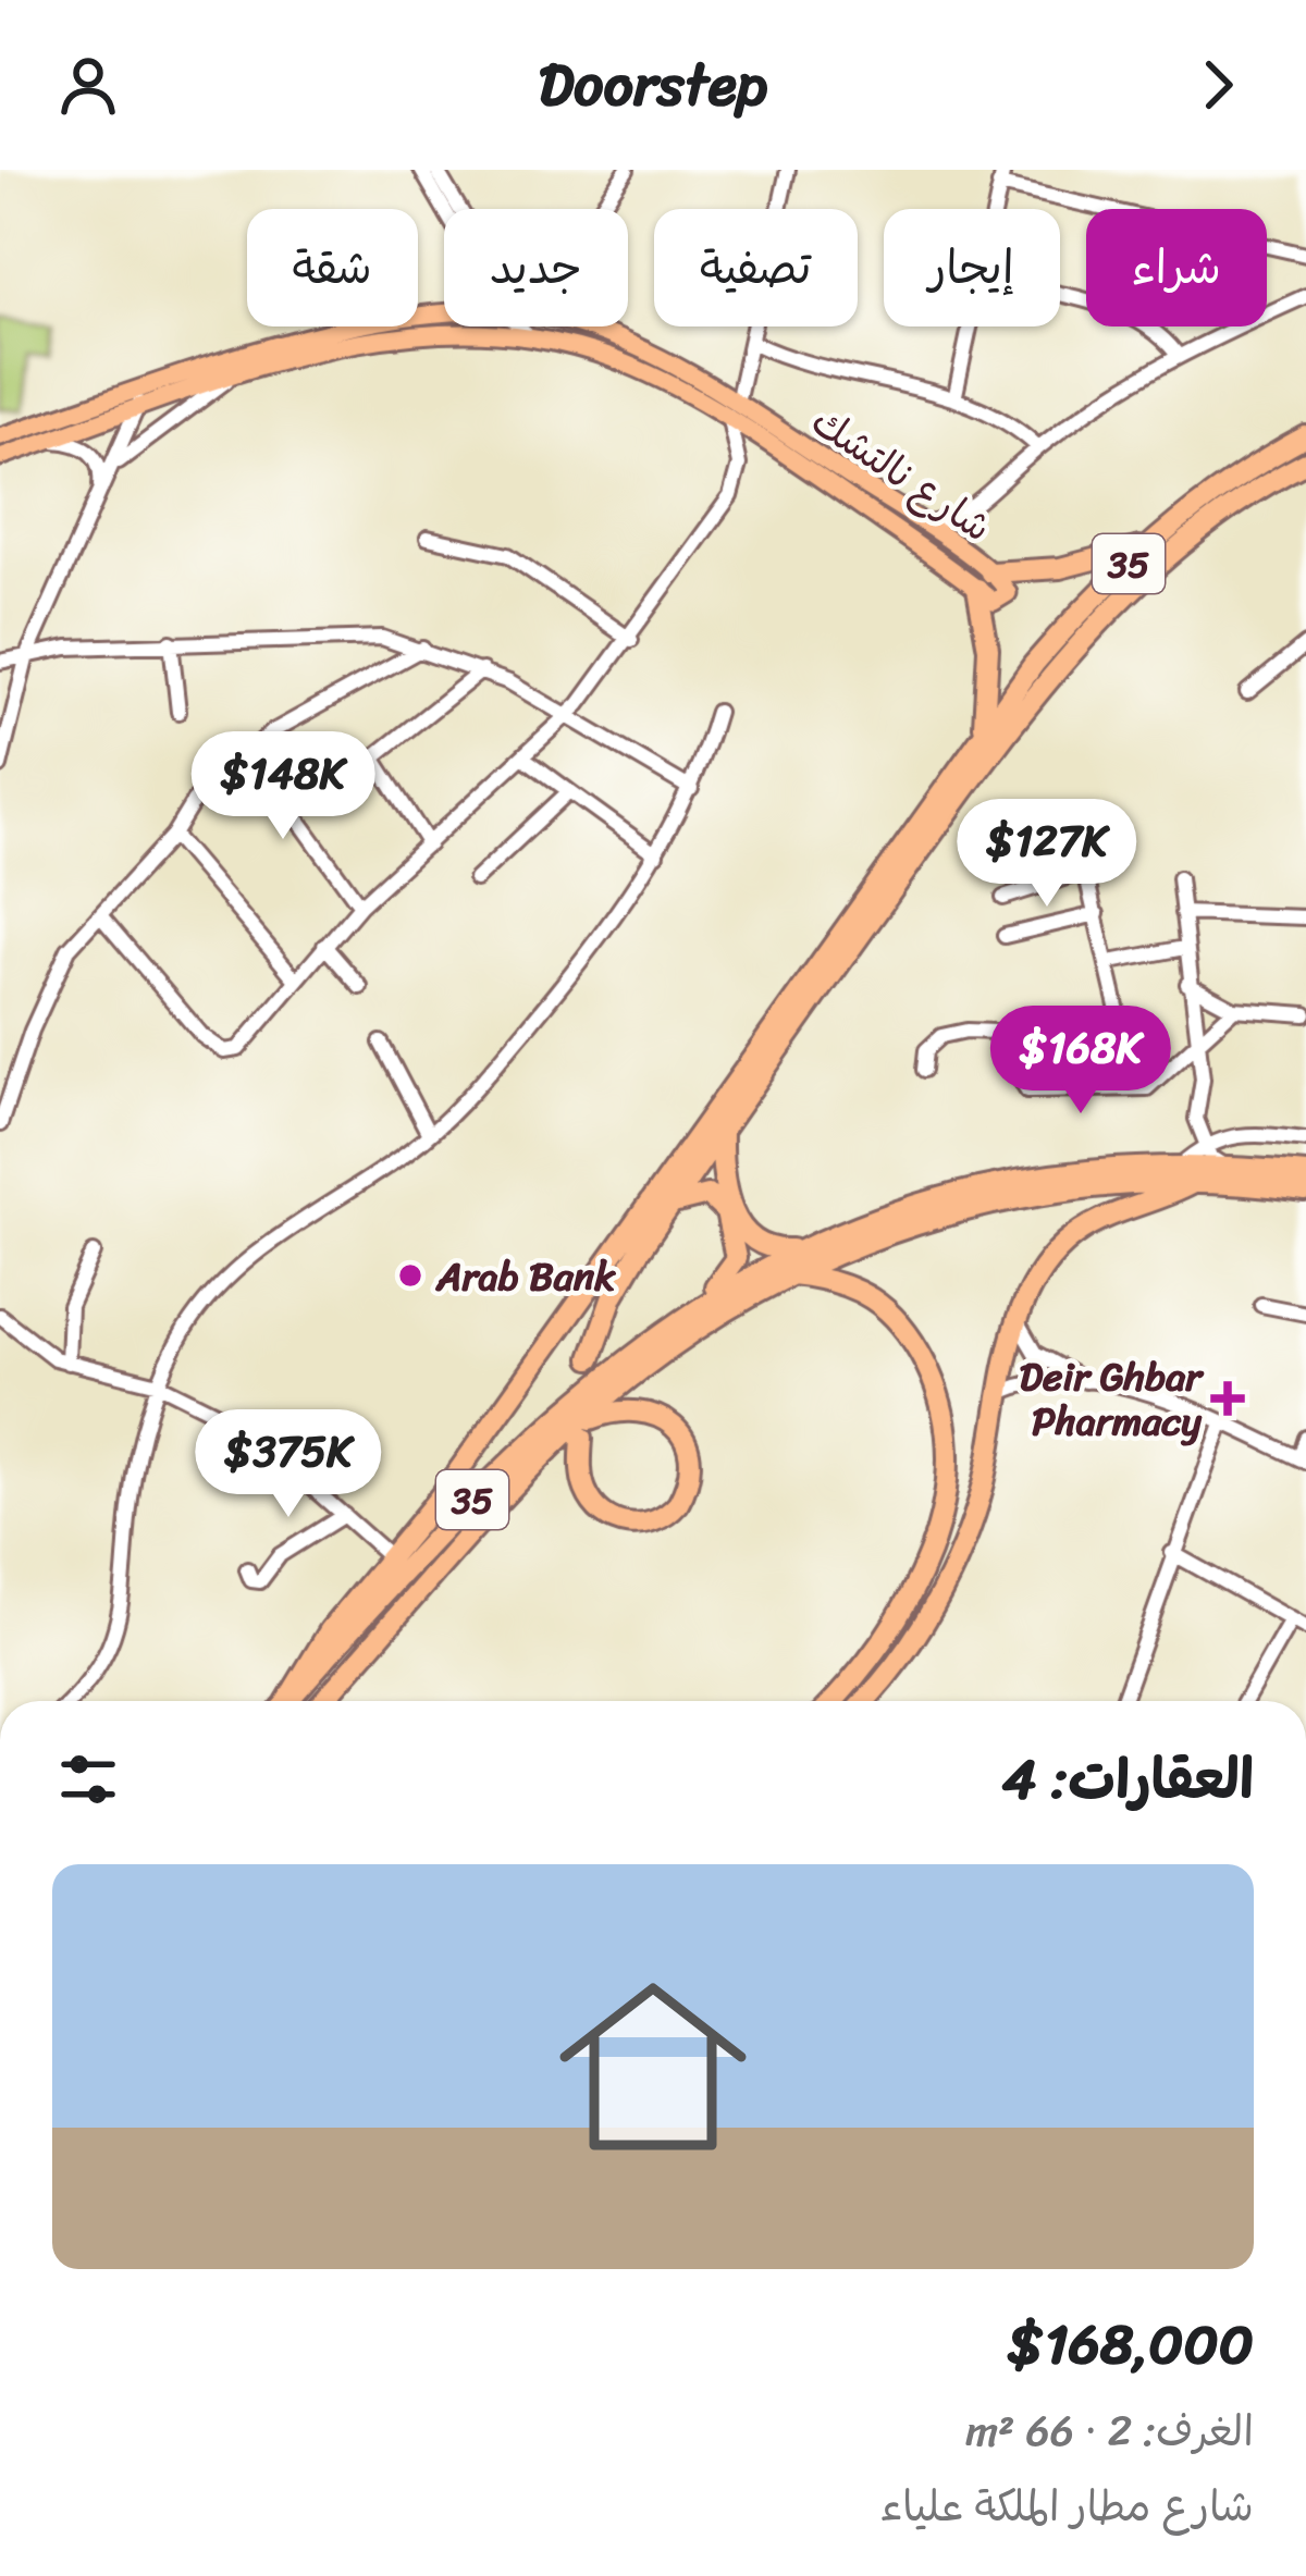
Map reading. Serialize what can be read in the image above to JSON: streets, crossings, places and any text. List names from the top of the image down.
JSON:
{
  "streets": {
    "highway": ["35"],
    "main road": ["شارع نالتشك"]
  },
  "places": {
    "other": ["Arab Bank"],
    "health": ["Deir Ghbar Pharmacy"]
  },
  "page": {
    "header": "Doorstep",
    "chip": [
      "شراء",
      "إيجار",
      "تصفية",
      "جديد",
      "شقة"
    ],
    "price": [
      "$148K",
      "$127K",
      "$168K",
      "$375K"
    ],
    "heading": "العقارات: 4",
    "list": [
      {
        "name": "$168,000",
        "note": "الغرف: 2 · 66 m² · شارع مطار الملكة علياء"
      }
    ]
  }
}
